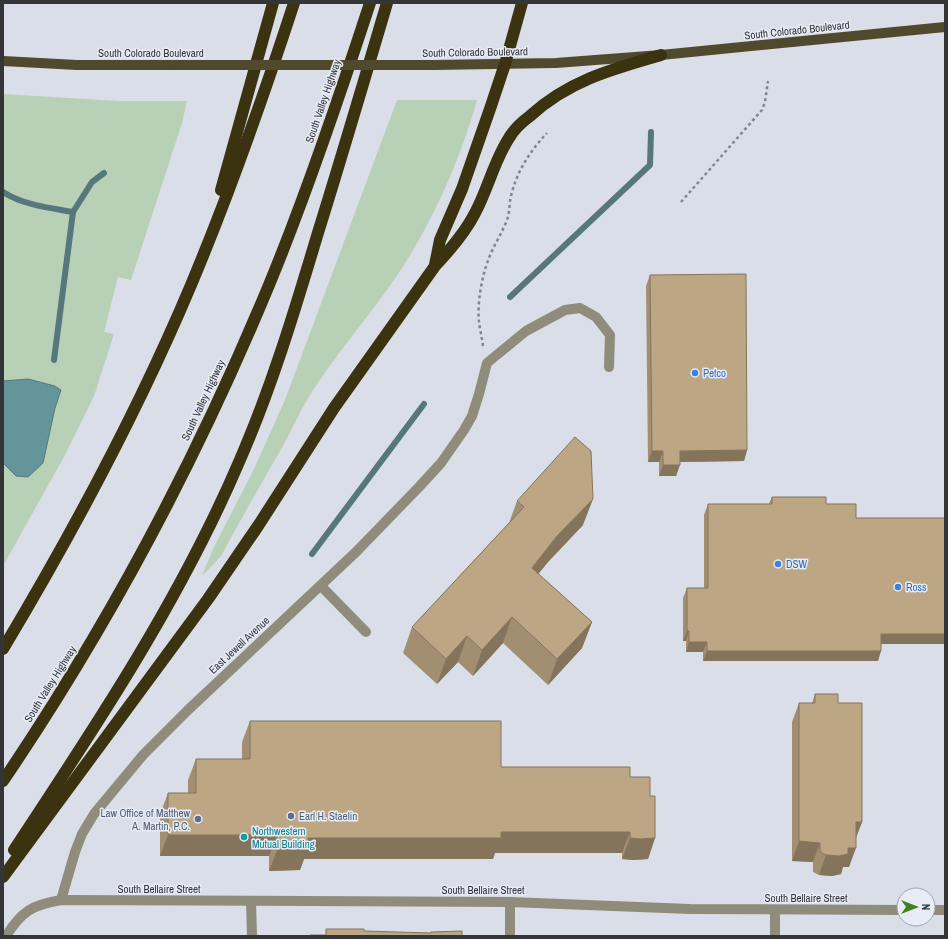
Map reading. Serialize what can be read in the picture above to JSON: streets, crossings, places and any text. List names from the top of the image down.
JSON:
{
  "streets": {
    "highway": ["South Valley Highway"],
    "main road": ["South Colorado Boulevard"],
    "street": ["East Jewell Avenue", "South Bellaire Street"]
  },
  "crossings": [
    ["East Jewell Avenue", "South Bellaire Street"]
  ],
  "places": [
    "Petco",
    "DSW",
    "Ross",
    "Earl H. Staelin",
    "Law Office of Matthew A. Martin, P.C.",
    "Northwestern Mutual Building"
  ],
  "north": "right"
}
